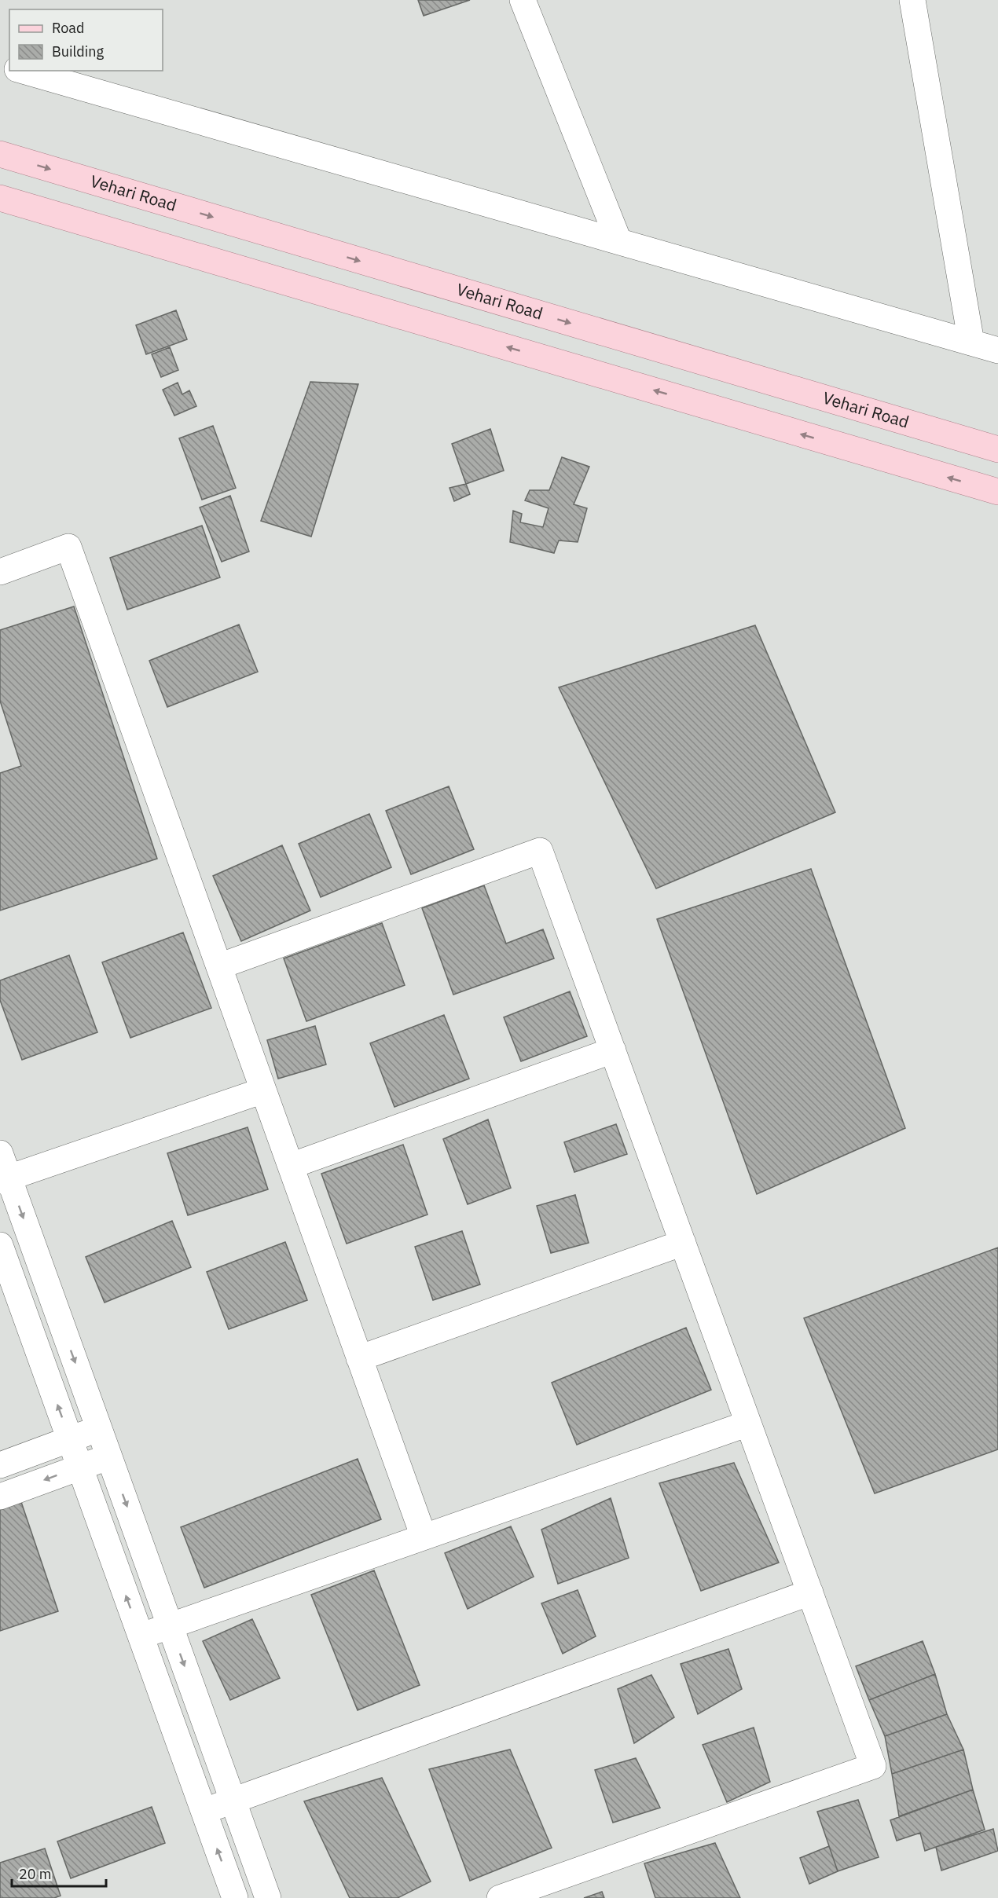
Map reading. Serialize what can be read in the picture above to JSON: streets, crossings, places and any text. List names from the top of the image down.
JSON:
{
  "streets": {
    "main road": ["Vehari Road"]
  },
  "legend": ["Road", "Building"],
  "scale_bar": "20 m"
}
